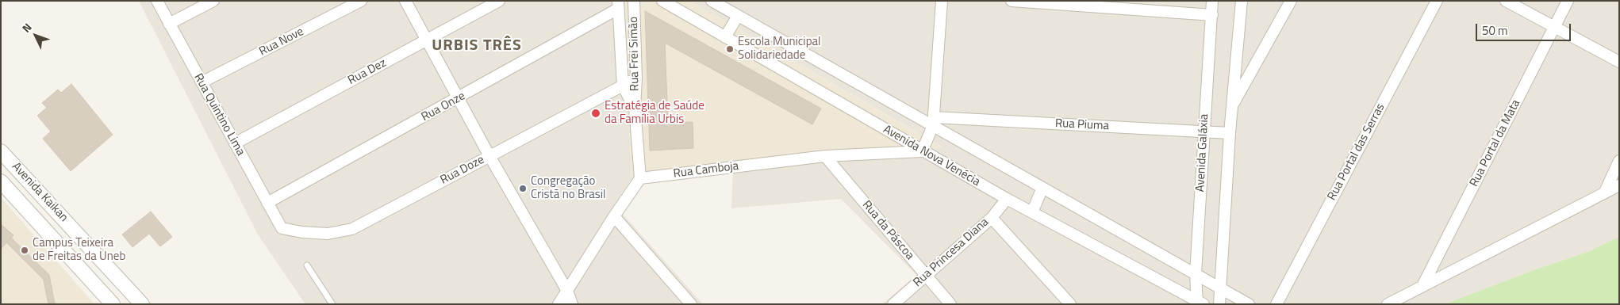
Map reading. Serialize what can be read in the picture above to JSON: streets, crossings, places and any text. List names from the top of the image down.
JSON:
{
  "streets": {
    "street": [
      "Rua Nove",
      "Rua Frei Simão",
      "Rua Dez",
      "Rua Onze",
      "Rua Quintino Lima",
      "Rua Piuma",
      "Rua Portal da Mata",
      "Rua Portal das Serras",
      "Avenida Galáxia",
      "Avenida Nova Venécia",
      "Rua Doze",
      "Rua Camboja",
      "Avenida Kaikan",
      "Rua da Páscoa",
      "Rua Princesa Diana"
    ]
  },
  "crossings": [
    ["Rua Nove", "Rua Quintino Lima"],
    ["Rua Frei Simão", "Rua Onze"],
    ["Rua Frei Simão", "Rua Doze"],
    ["Rua Frei Simão", "Rua Camboja"],
    ["Rua Dez", "Rua Quintino Lima"],
    ["Rua Onze", "Rua Quintino Lima"],
    ["Rua Quintino Lima", "Rua Doze"],
    ["Rua Piuma", "Avenida Galáxia"],
    ["Avenida Galáxia", "Avenida Nova Venécia"],
    ["Avenida Nova Venécia", "Rua Camboja"],
    ["Avenida Nova Venécia", "Rua Princesa Diana"],
    ["Rua Camboja", "Rua da Páscoa"],
    ["Rua da Páscoa", "Rua Princesa Diana"]
  ],
  "districts": ["URBIS TRÊS"],
  "places": [
    "Escola Municipal Solidariedade",
    "Estratégia de Saúde da Família Urbis",
    "Congregação Cristã no Brasil",
    "Campus Teixeira de Freitas da Uneb"
  ],
  "scale_bar": "50 m",
  "north": "top left"
}
